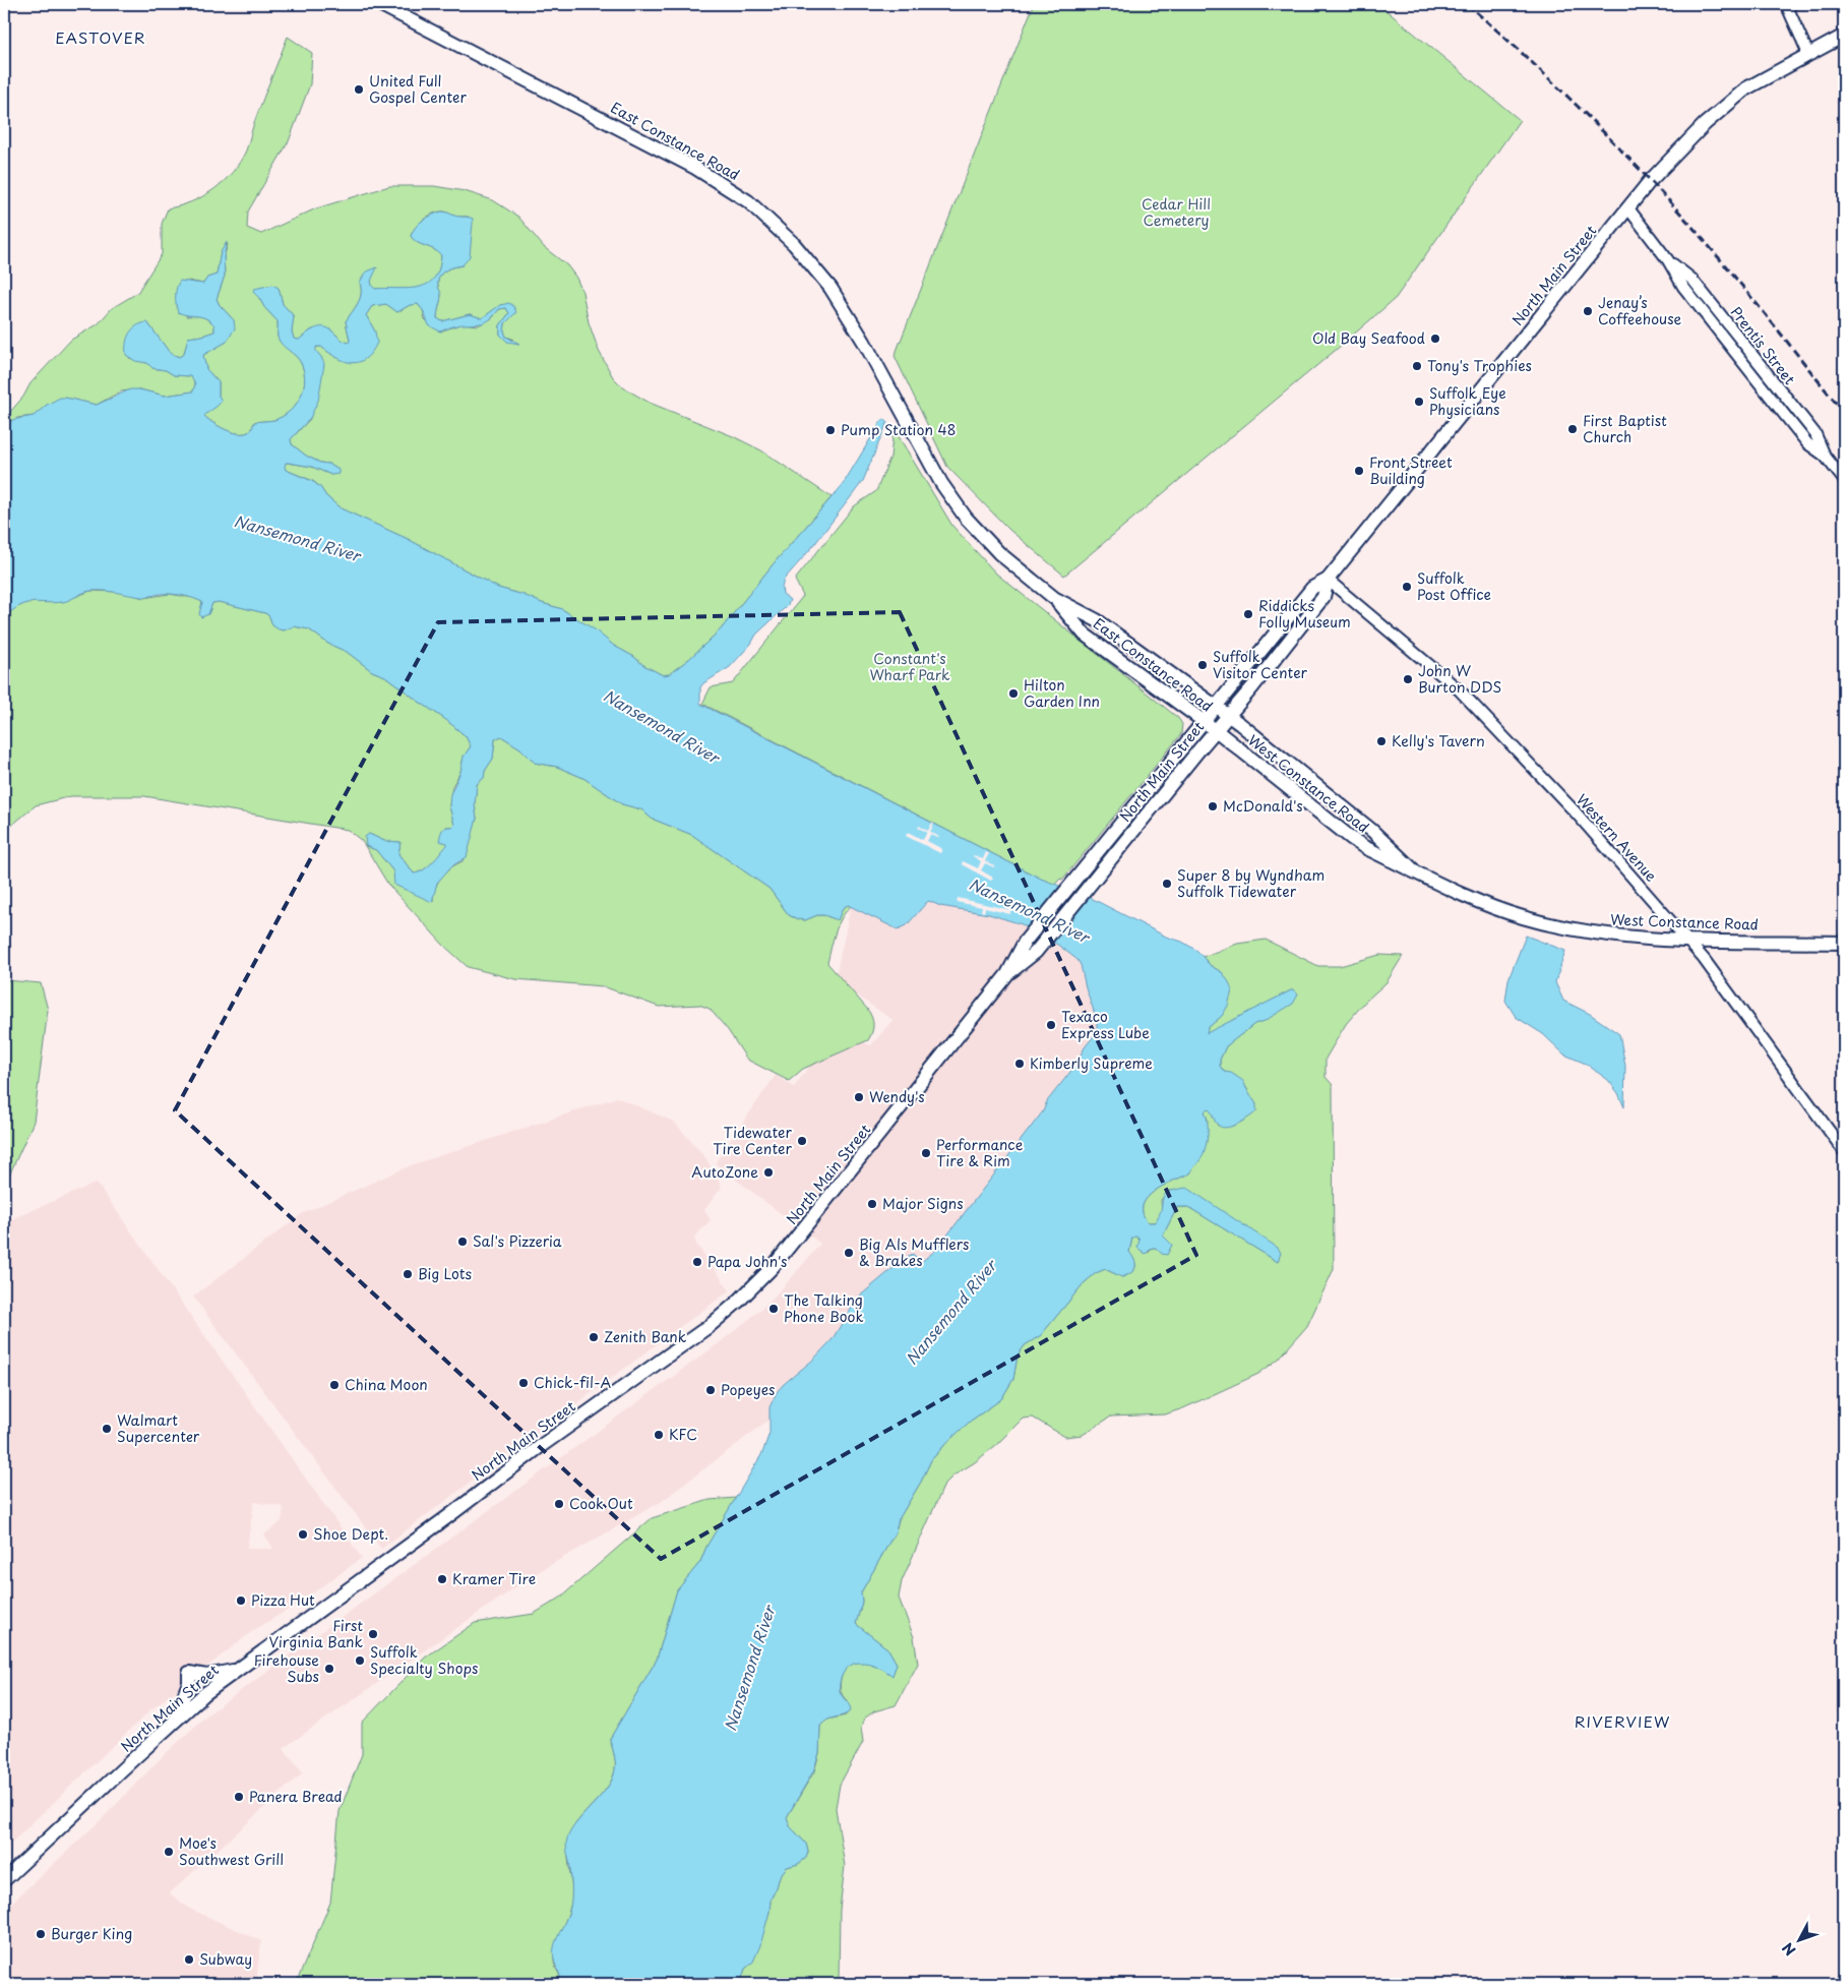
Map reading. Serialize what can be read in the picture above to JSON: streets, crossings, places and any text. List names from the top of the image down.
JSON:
{
  "streets": {
    "main road": ["East Constance Road", "North Main Street", "West Constance Road"],
    "street": ["Prentis Street", "Western Avenue"]
  },
  "crossings": [
    ["East Constance Road", "North Main Street"],
    ["East Constance Road", "West Constance Road"],
    ["North Main Street", "Prentis Street"],
    ["North Main Street", "West Constance Road"],
    ["North Main Street", "Western Avenue"],
    ["West Constance Road", "Western Avenue"]
  ],
  "districts": ["EASTOVER", "RIVERVIEW"],
  "water": ["Nansemond River"],
  "parks": ["Cedar Hill Cemetery", "Constant's Wharf Park"],
  "places": [
    "United Full Gospel Center",
    "Jenay’s Coffeehouse",
    "Old Bay Seafood",
    "Tony's Trophies",
    "Suffolk Eye Physicians",
    "First Baptist Church",
    "Pump Station 48",
    "Front Street Building",
    "Suffolk Post Office",
    "Riddicks Folly Museum",
    "Suffolk Visitor Center",
    "John W Burton DDS",
    "Hilton Garden Inn",
    "Kelly's Tavern",
    "McDonald's",
    "Super 8 by Wyndham Suffolk Tidewater",
    "Texaco Express Lube",
    "Kimberly Supreme",
    "Wendy's",
    "Tidewater Tire Center",
    "Performance Tire & Rim",
    "AutoZone",
    "Major Signs",
    "Sal's Pizzeria",
    "Big Als Mufflers & Brakes",
    "Papa John's",
    "Big Lots",
    "The Talking Phone Book",
    "Zenith Bank",
    "Chick-fil-A",
    "China Moon",
    "Popeyes",
    "Walmart Supercenter",
    "KFC",
    "Cook Out",
    "Shoe Dept.",
    "Kramer Tire",
    "Pizza Hut",
    "First Virginia Bank",
    "Suffolk Specialty Shops",
    "Firehouse Subs",
    "Panera Bread",
    "Moe's Southwest Grill",
    "Burger King",
    "Subway"
  ],
  "north": "bottom left"
}
